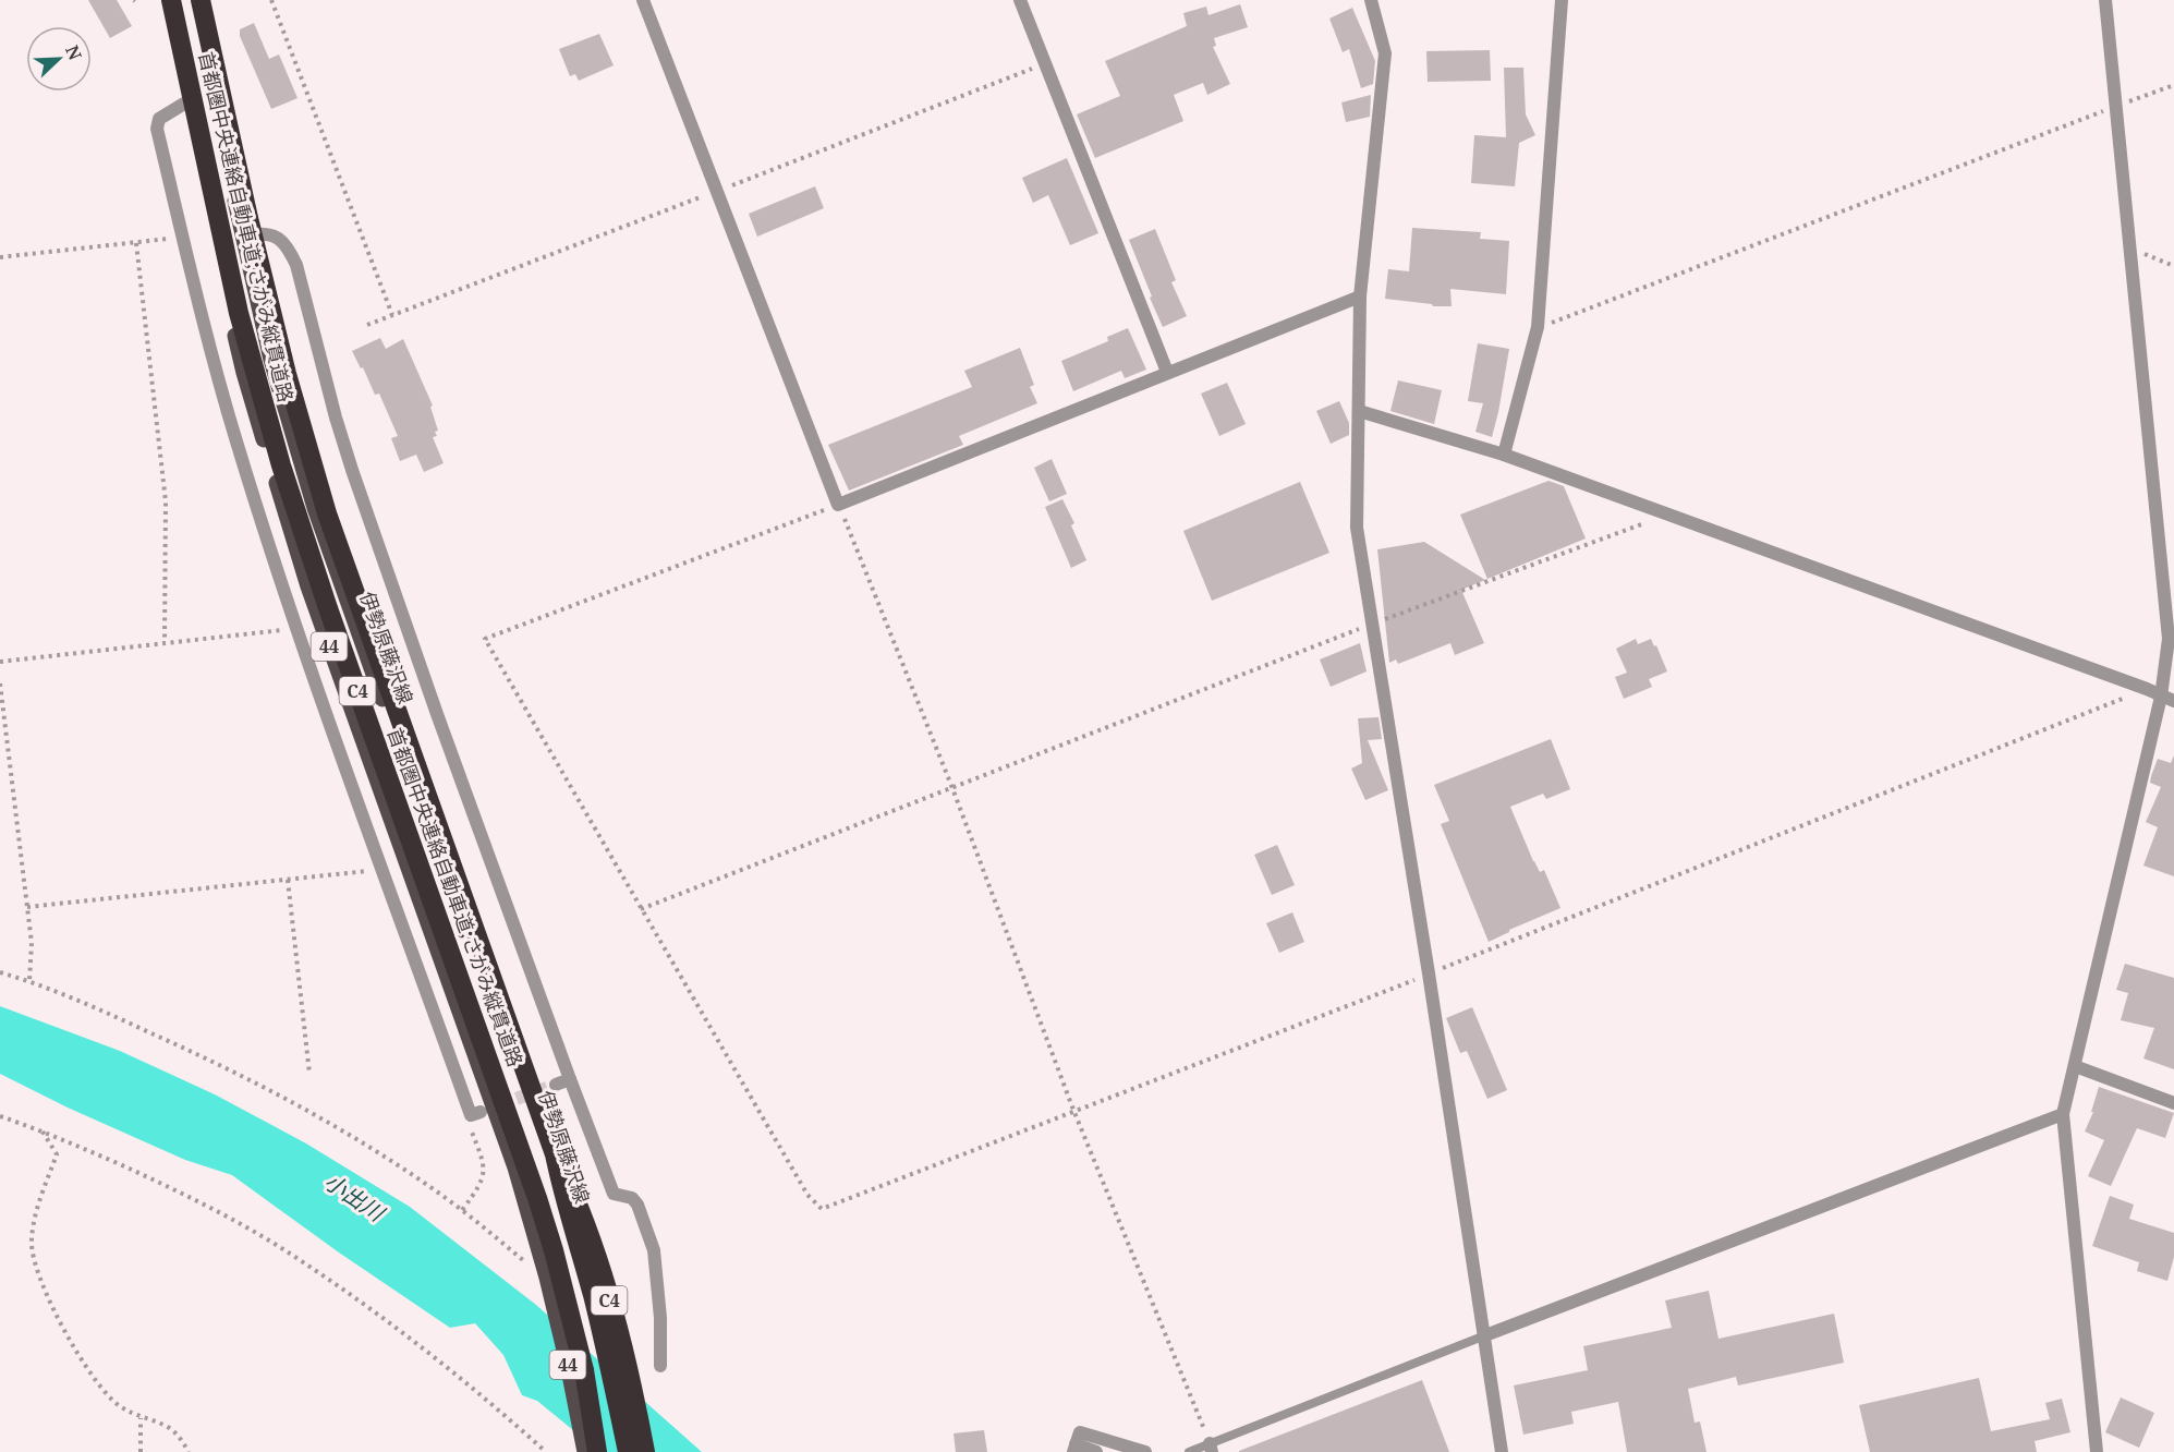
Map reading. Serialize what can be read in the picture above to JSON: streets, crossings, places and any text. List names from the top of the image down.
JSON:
{
  "streets": {
    "highway": ["首都圏中央連絡自動車道;さがみ縦貫道路", "C4"],
    "main road": ["44", "伊勢原藤沢線"]
  },
  "crossings": [
    ["首都圏中央連絡自動車道;さがみ縦貫道路", "伊勢原藤沢線"],
    ["首都圏中央連絡自動車道;さがみ縦貫道路", "C4"]
  ],
  "water": ["小出川"],
  "north": "top right"
}
